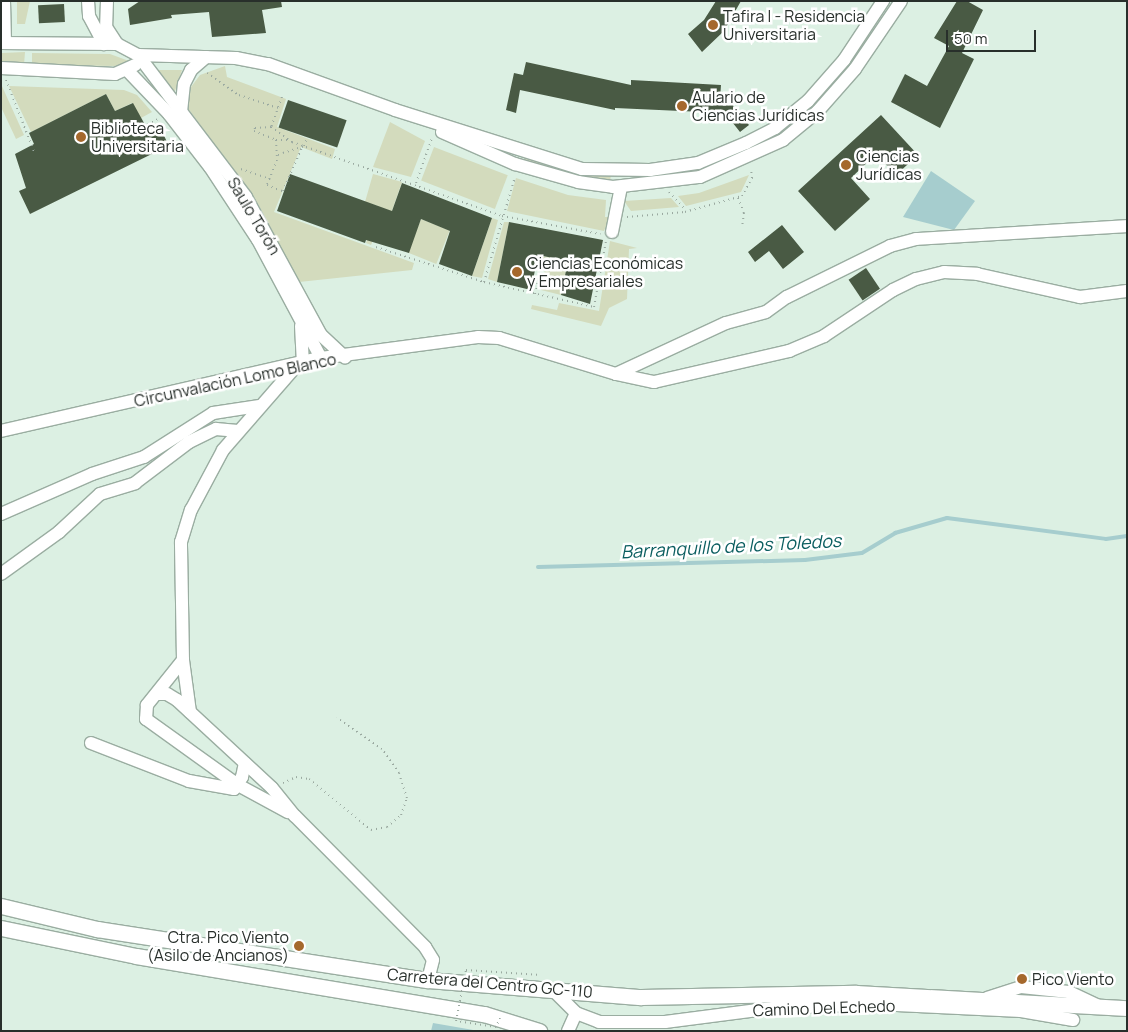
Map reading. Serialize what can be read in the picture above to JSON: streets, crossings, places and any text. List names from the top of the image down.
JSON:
{
  "streets": {
    "main road": ["Carretera del Centro GC-110"],
    "street": ["Saulo Torón", "Circunvalación Lomo Blanco", "Camino Del Echedo"]
  },
  "crossings": [
    ["Saulo Torón", "Circunvalación Lomo Blanco"]
  ],
  "water": ["Barranquillo de los Toledos"],
  "places": [
    "Tafira I - Residencia Universitaria",
    "Aulario de Ciencias Jurídicas",
    "Biblioteca Universitaria",
    "Ciencias Jurídicas",
    "Ciencias Económicas y Empresariales",
    "Ctra. Pico Viento (Asilo de Ancianos)",
    "Pico Viento"
  ],
  "scale_bar": "50 m"
}
